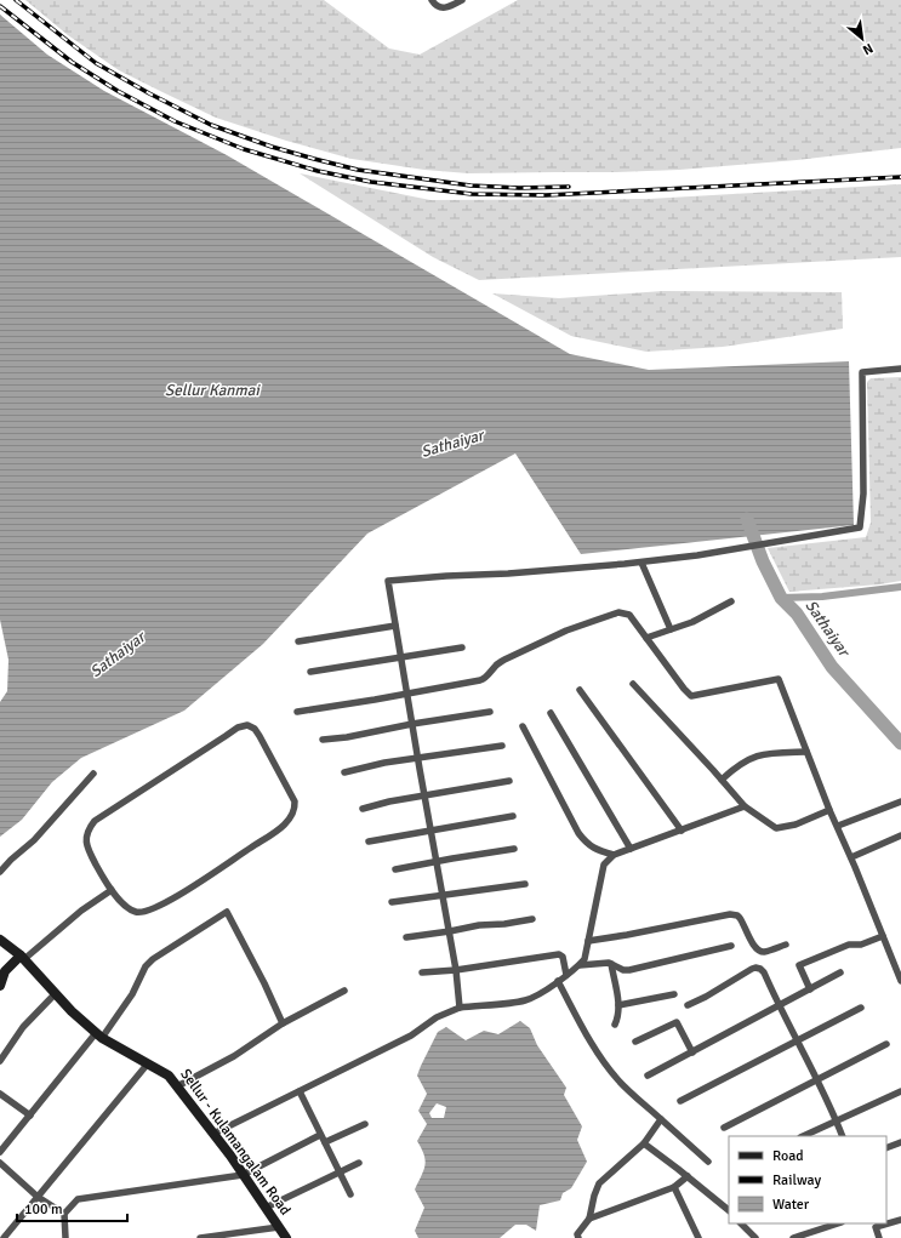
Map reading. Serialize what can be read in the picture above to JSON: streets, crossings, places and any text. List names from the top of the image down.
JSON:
{
  "streets": {
    "main road": ["Sellur - Kulamangalam Road"]
  },
  "water": ["Sellur Kanmai", "Sathaiyar"],
  "legend": ["Road", "Railway", "Water"],
  "scale_bar": "100 m",
  "north": "bottom right"
}
